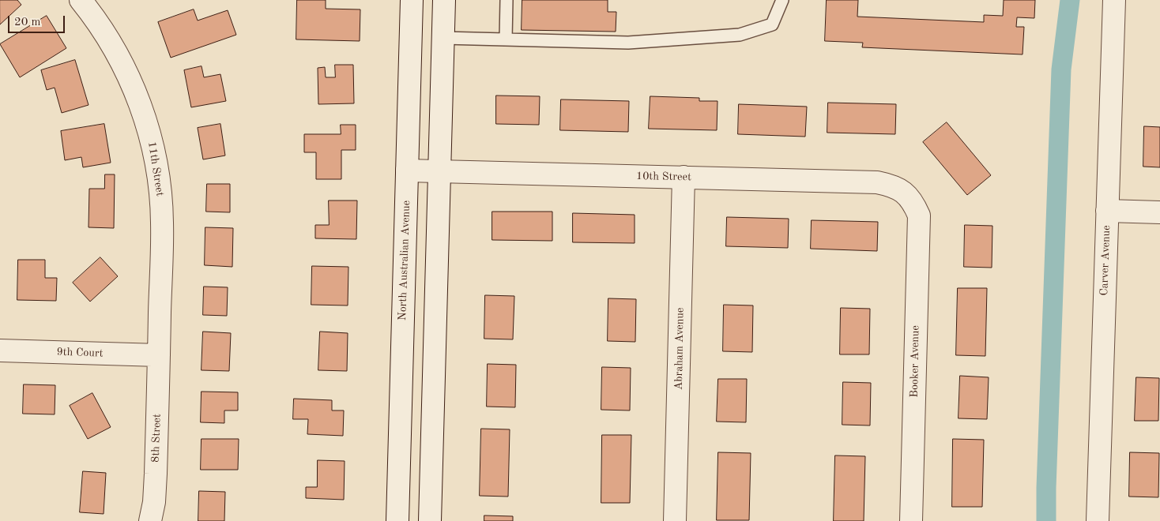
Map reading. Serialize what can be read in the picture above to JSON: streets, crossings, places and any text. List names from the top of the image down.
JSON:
{
  "streets": {
    "street": [
      "11th Street",
      "10th Street",
      "North Australian Avenue",
      "Carver Avenue",
      "Abraham Avenue",
      "9th Court",
      "Booker Avenue",
      "8th Street"
    ]
  },
  "crossings": [
    ["11th Street", "9th Court"],
    ["11th Street", "8th Street"],
    ["10th Street", "North Australian Avenue"],
    ["10th Street", "Abraham Avenue"],
    ["10th Street", "Booker Avenue"],
    ["9th Court", "8th Street"]
  ],
  "scale_bar": "20 m"
}
